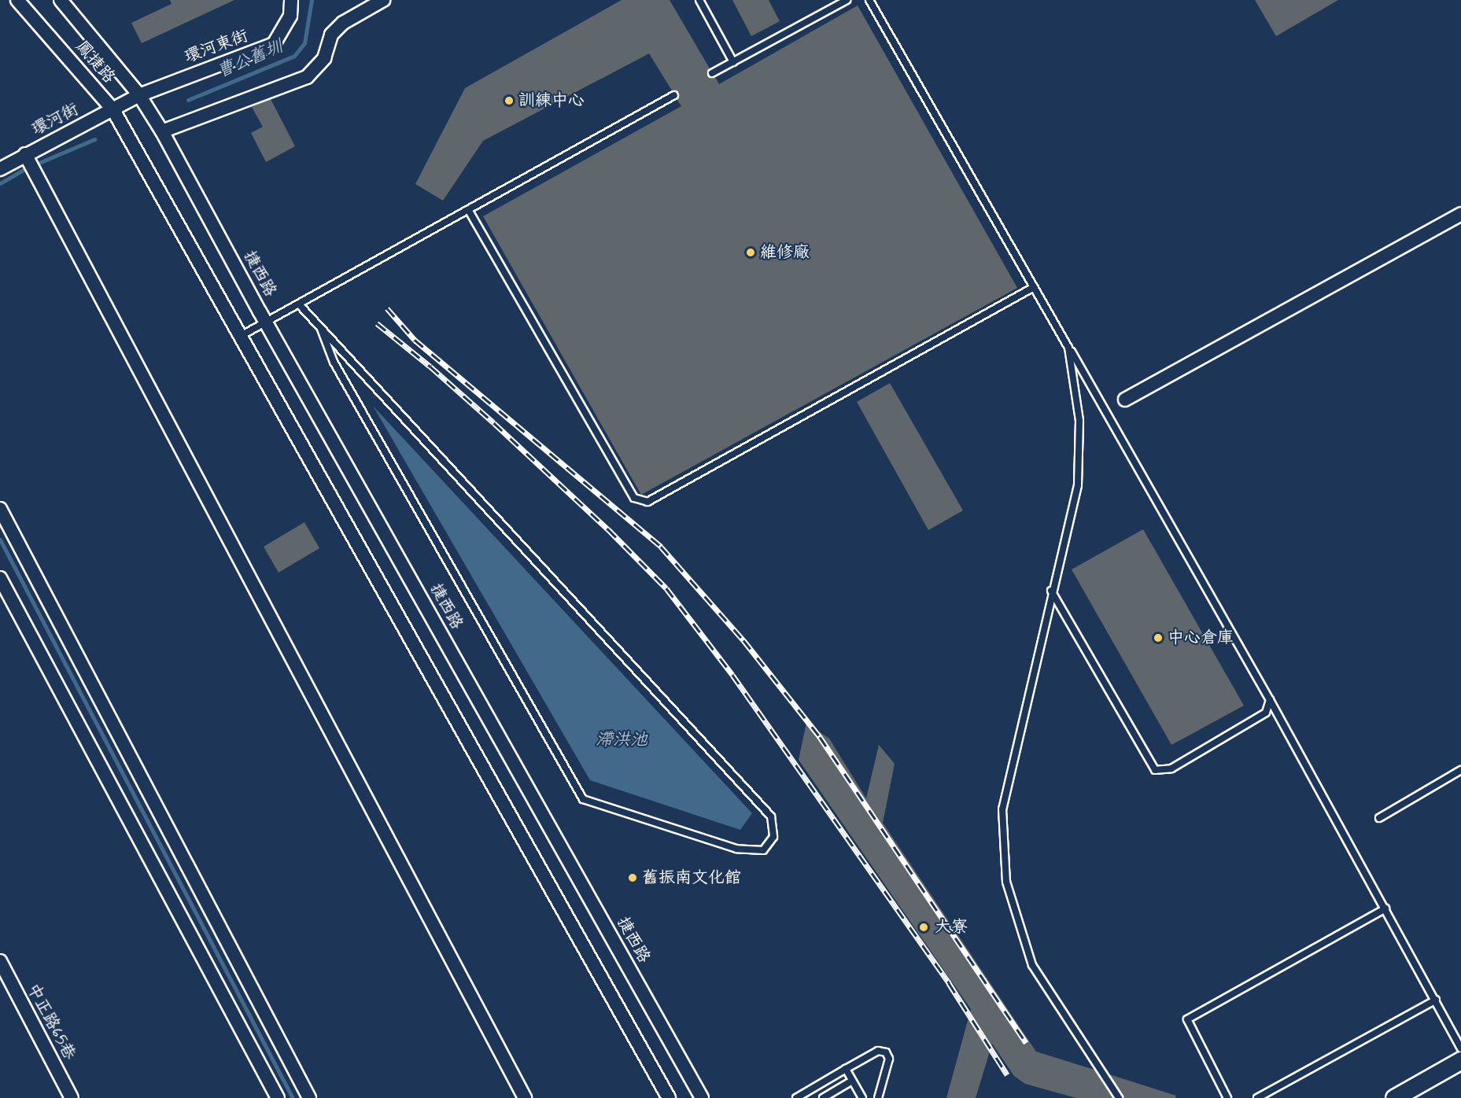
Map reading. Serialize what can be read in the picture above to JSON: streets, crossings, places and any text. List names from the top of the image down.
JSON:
{
  "streets": {
    "street": [
      "環河東街",
      "鳳捷路",
      "環河街",
      "捷西路",
      "中正路65巷"
    ]
  },
  "crossings": [
    ["環河東街", "鳳捷路"],
    ["環河東街", "環河街"],
    ["鳳捷路", "環河街"],
    ["鳳捷路", "捷西路"]
  ],
  "water": ["曹公舊圳", "滯洪池"],
  "places": [
    "訓練中心",
    "維修廠",
    "中心倉庫",
    "舊振南文化館",
    "大寮"
  ]
}
